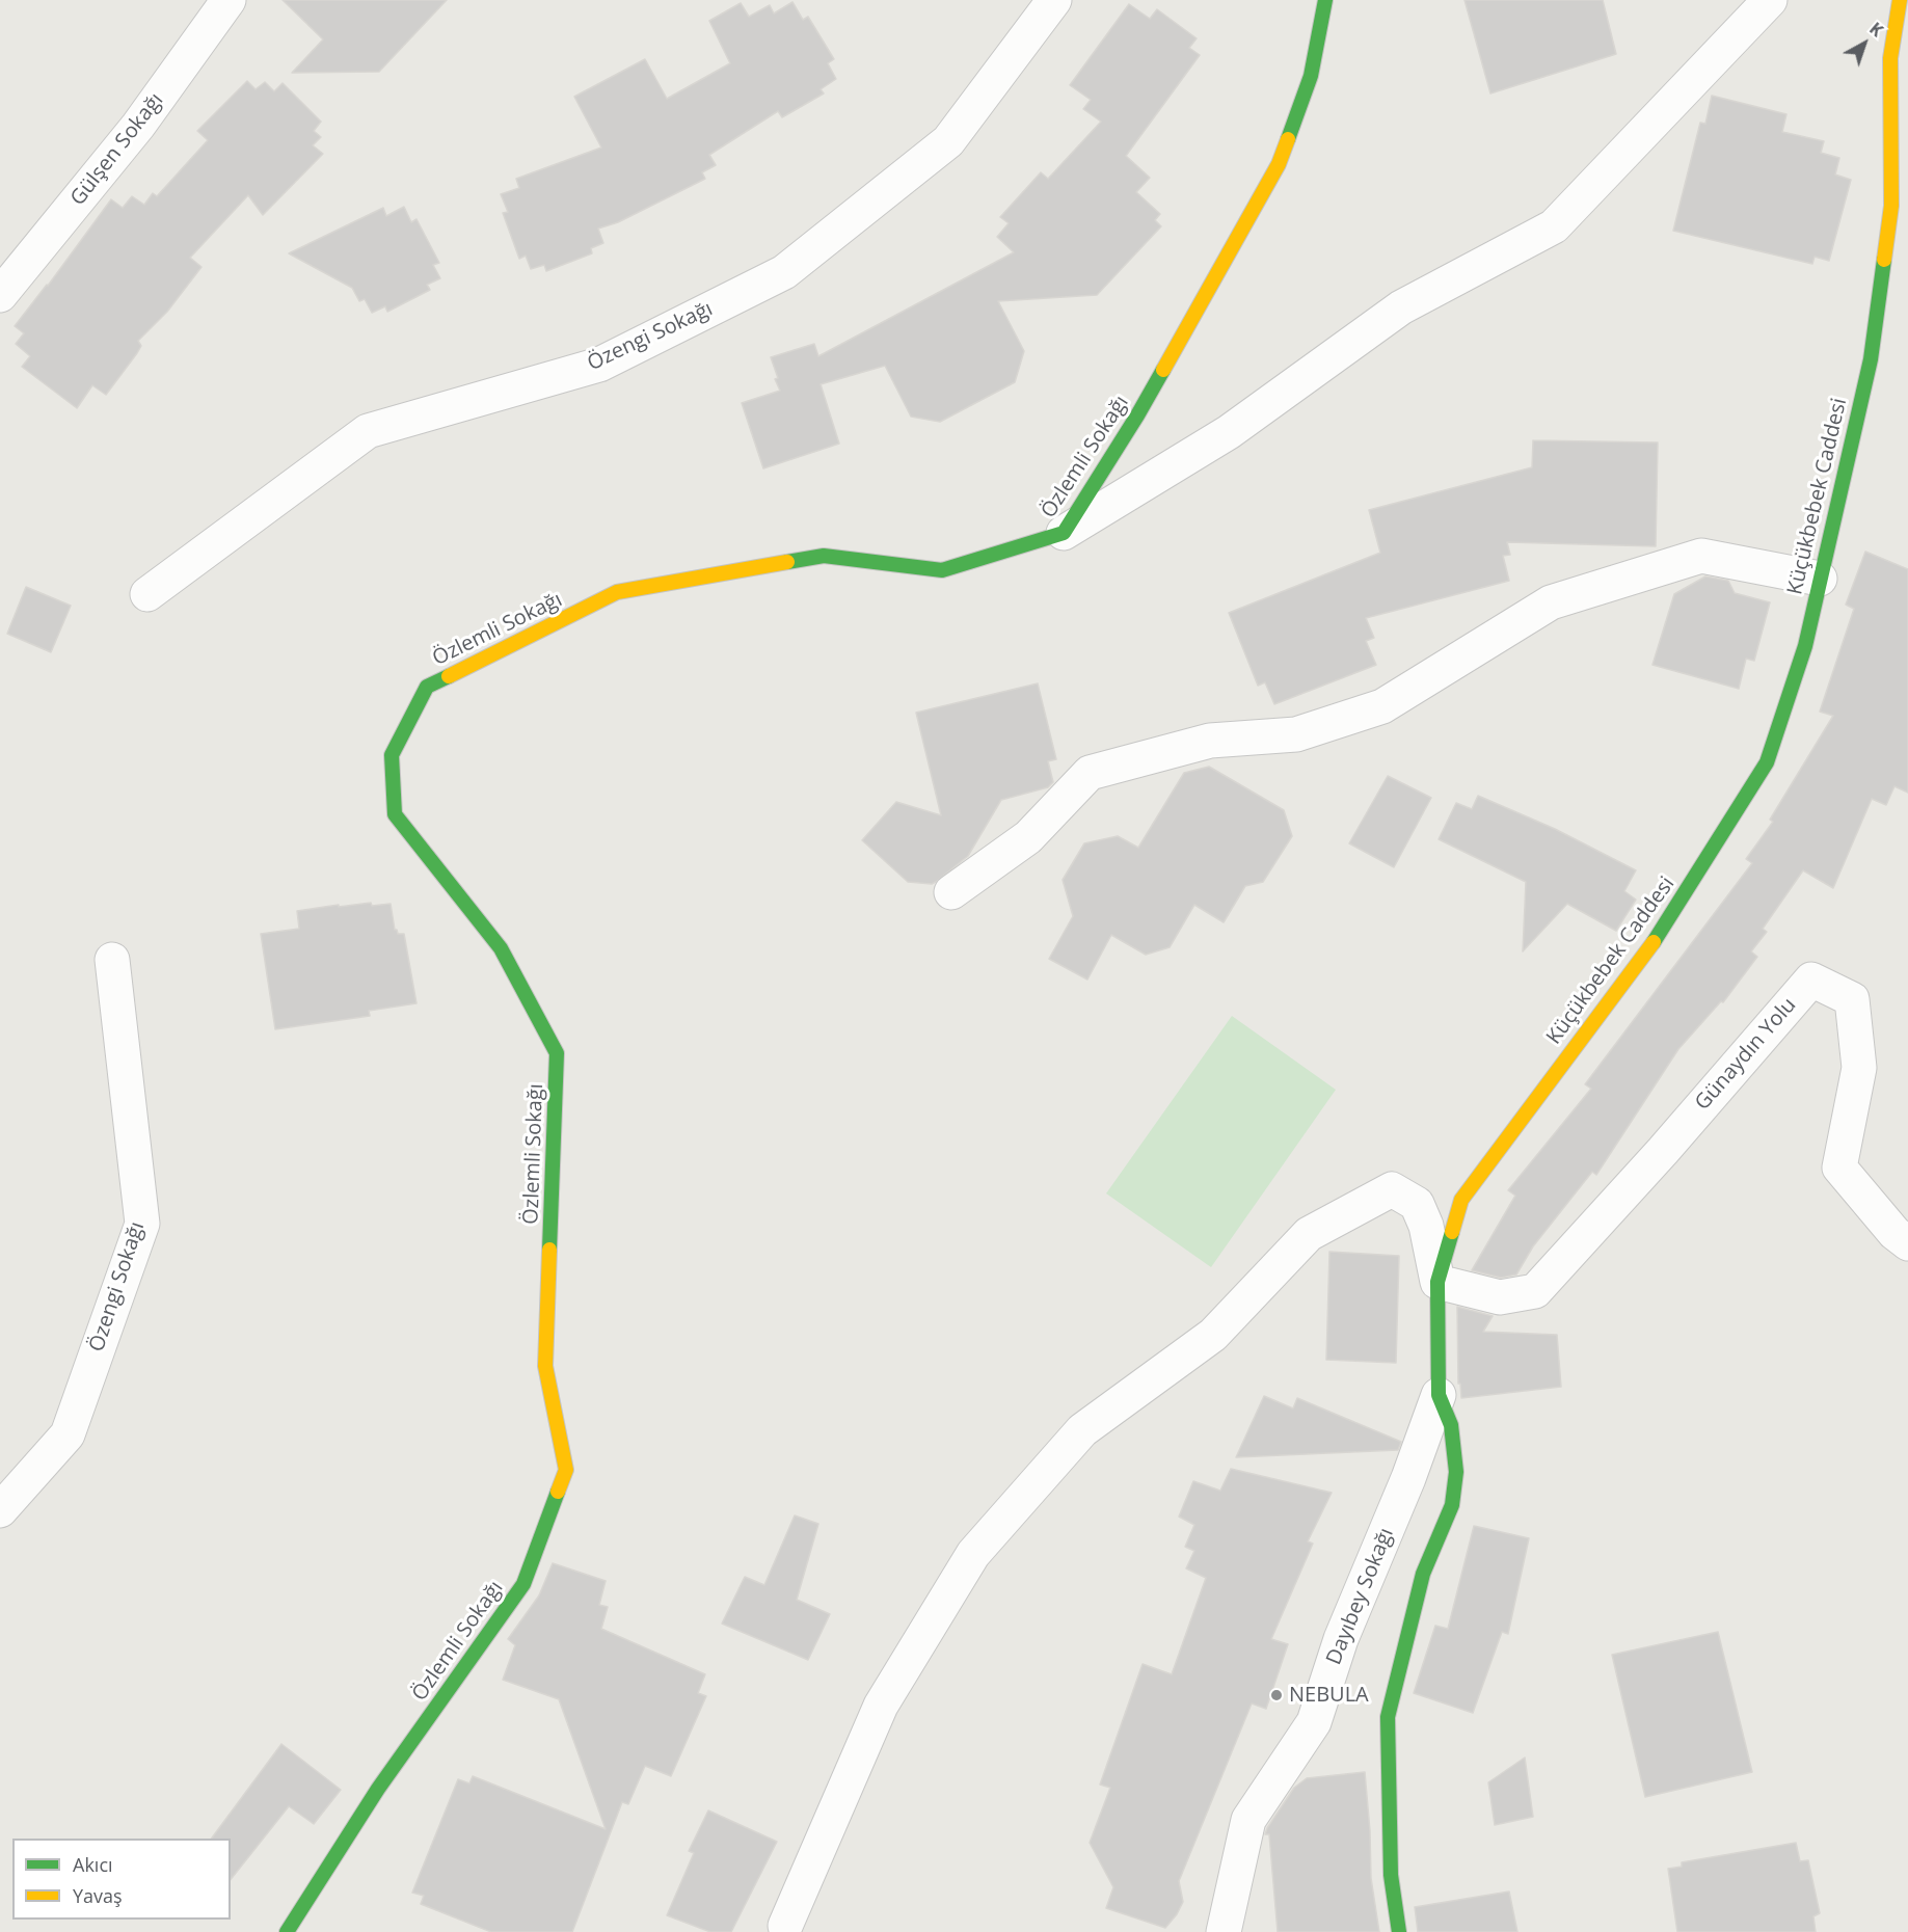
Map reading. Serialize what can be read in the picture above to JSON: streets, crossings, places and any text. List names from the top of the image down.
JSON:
{
  "streets": {
    "street": [
      "Gülşen Sokağı",
      "Özengi Sokağı",
      "Özlemli Sokağı",
      "Küçükbebek Caddesi",
      "Günaydın Yolu",
      "Dayıbey Sokağı"
    ]
  },
  "crossings": [
    ["Küçükbebek Caddesi", "Günaydın Yolu"],
    ["Küçükbebek Caddesi", "Dayıbey Sokağı"]
  ],
  "places": ["NEBULA"],
  "legend": ["Akıcı", "Yavaş"],
  "north": "top right"
}
